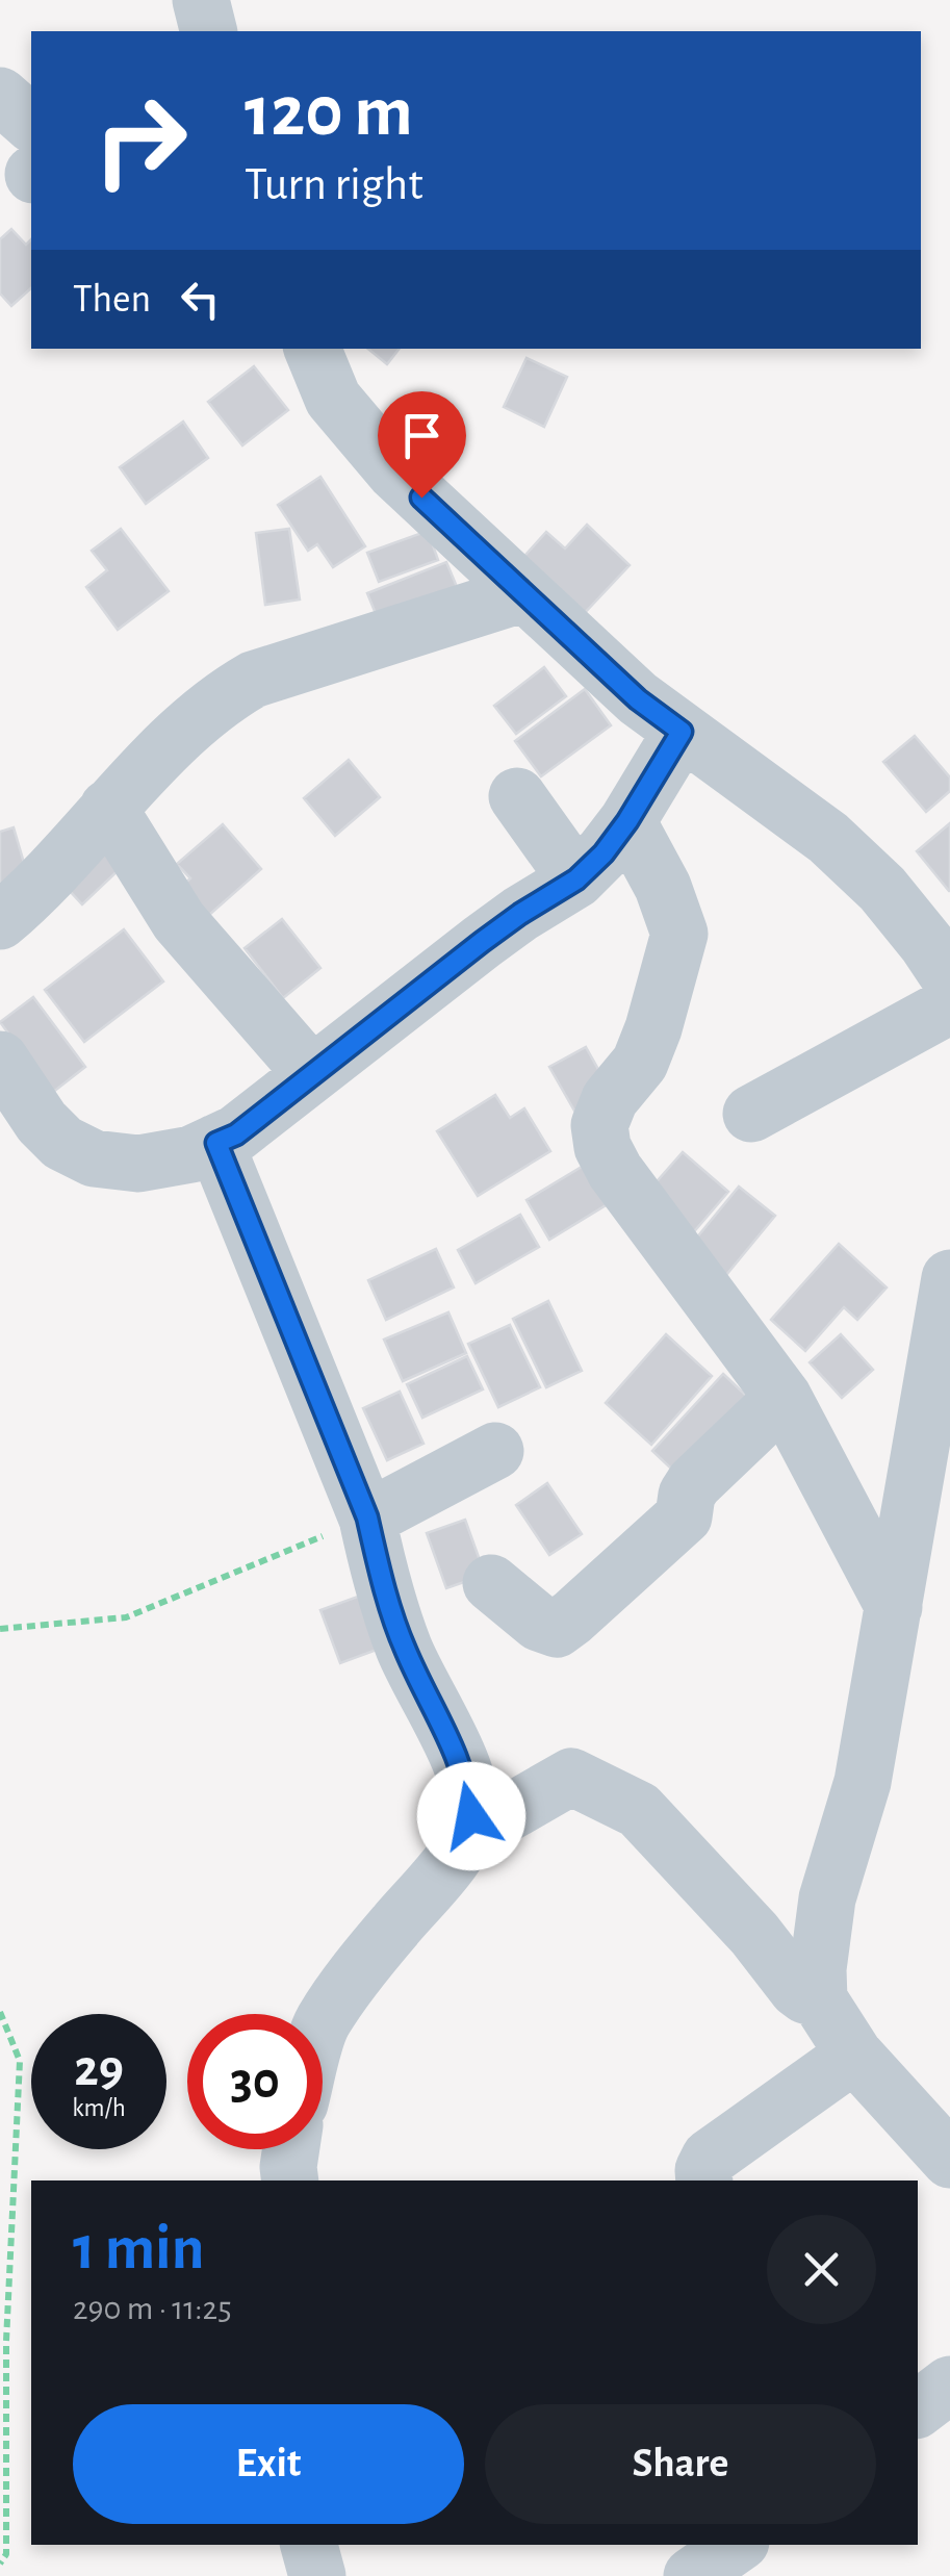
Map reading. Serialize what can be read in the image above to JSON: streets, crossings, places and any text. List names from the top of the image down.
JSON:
{
  "page": {
    "turn": ["120 m", "Turn right"],
    "then": "Then",
    "speed": "29 km/h",
    "limit": "30",
    "heading": ["1 min", "290 m · 11:25"],
    "buttons": ["Exit", "Share"]
  }
}
